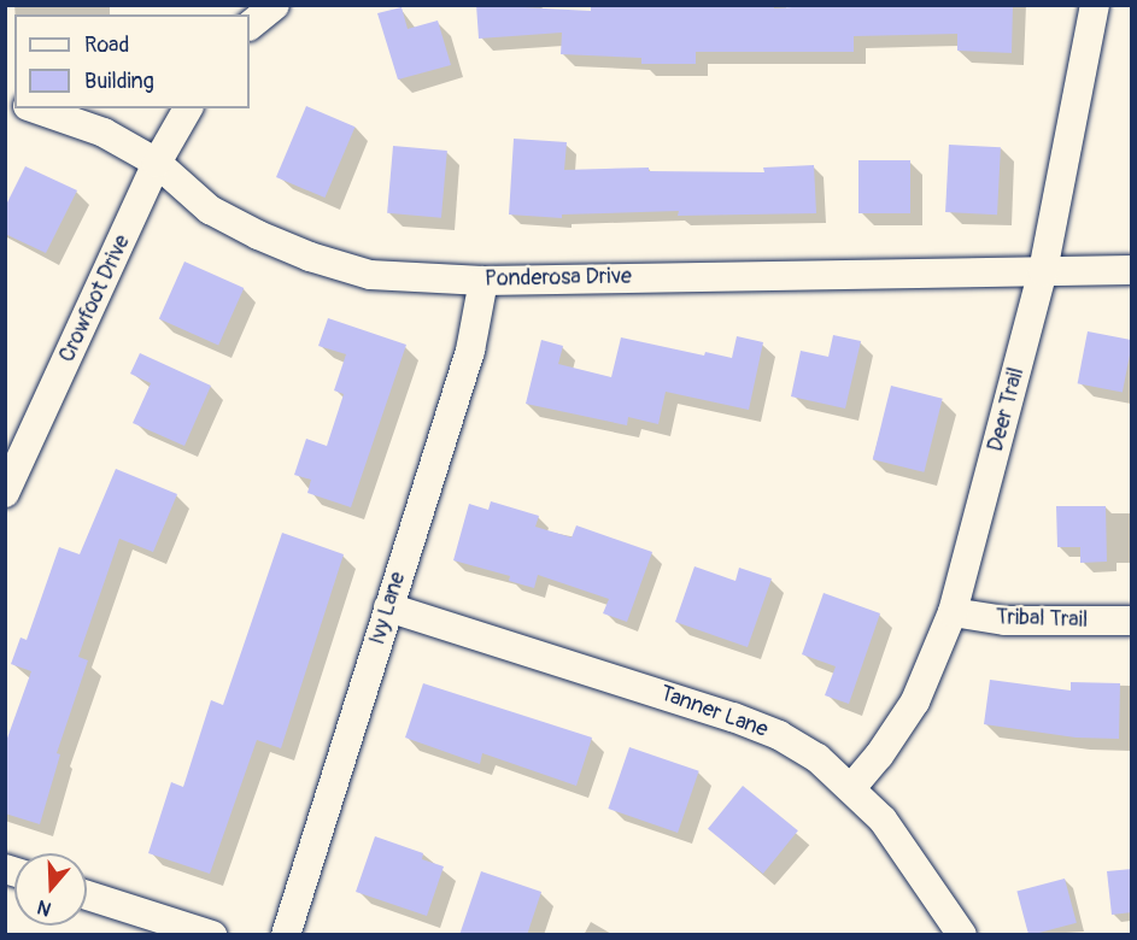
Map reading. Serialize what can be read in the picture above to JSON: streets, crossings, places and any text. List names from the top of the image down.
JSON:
{
  "streets": {
    "street": [
      "Ponderosa Drive",
      "Crowfoot Drive",
      "Deer Trail",
      "Ivy Lane",
      "Tribal Trail",
      "Tanner Lane"
    ]
  },
  "crossings": [
    ["Ponderosa Drive", "Crowfoot Drive"],
    ["Ponderosa Drive", "Deer Trail"],
    ["Ponderosa Drive", "Ivy Lane"],
    ["Deer Trail", "Tribal Trail"],
    ["Deer Trail", "Tanner Lane"],
    ["Ivy Lane", "Tanner Lane"]
  ],
  "legend": ["Road", "Building"],
  "north": "bottom"
}
